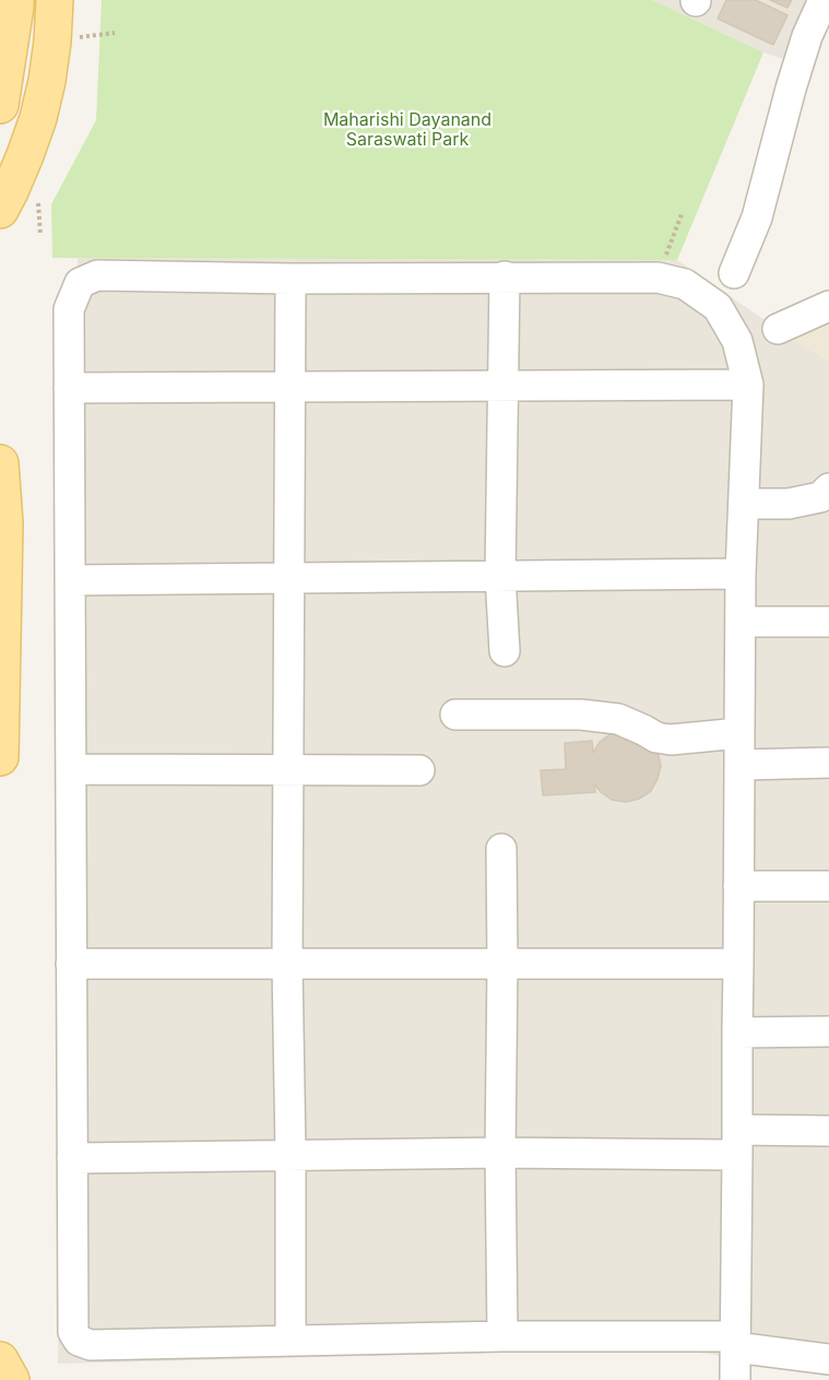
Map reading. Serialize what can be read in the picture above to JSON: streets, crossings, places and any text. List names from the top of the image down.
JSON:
{
  "parks": ["Maharishi Dayanand Saraswati Park"]
}
